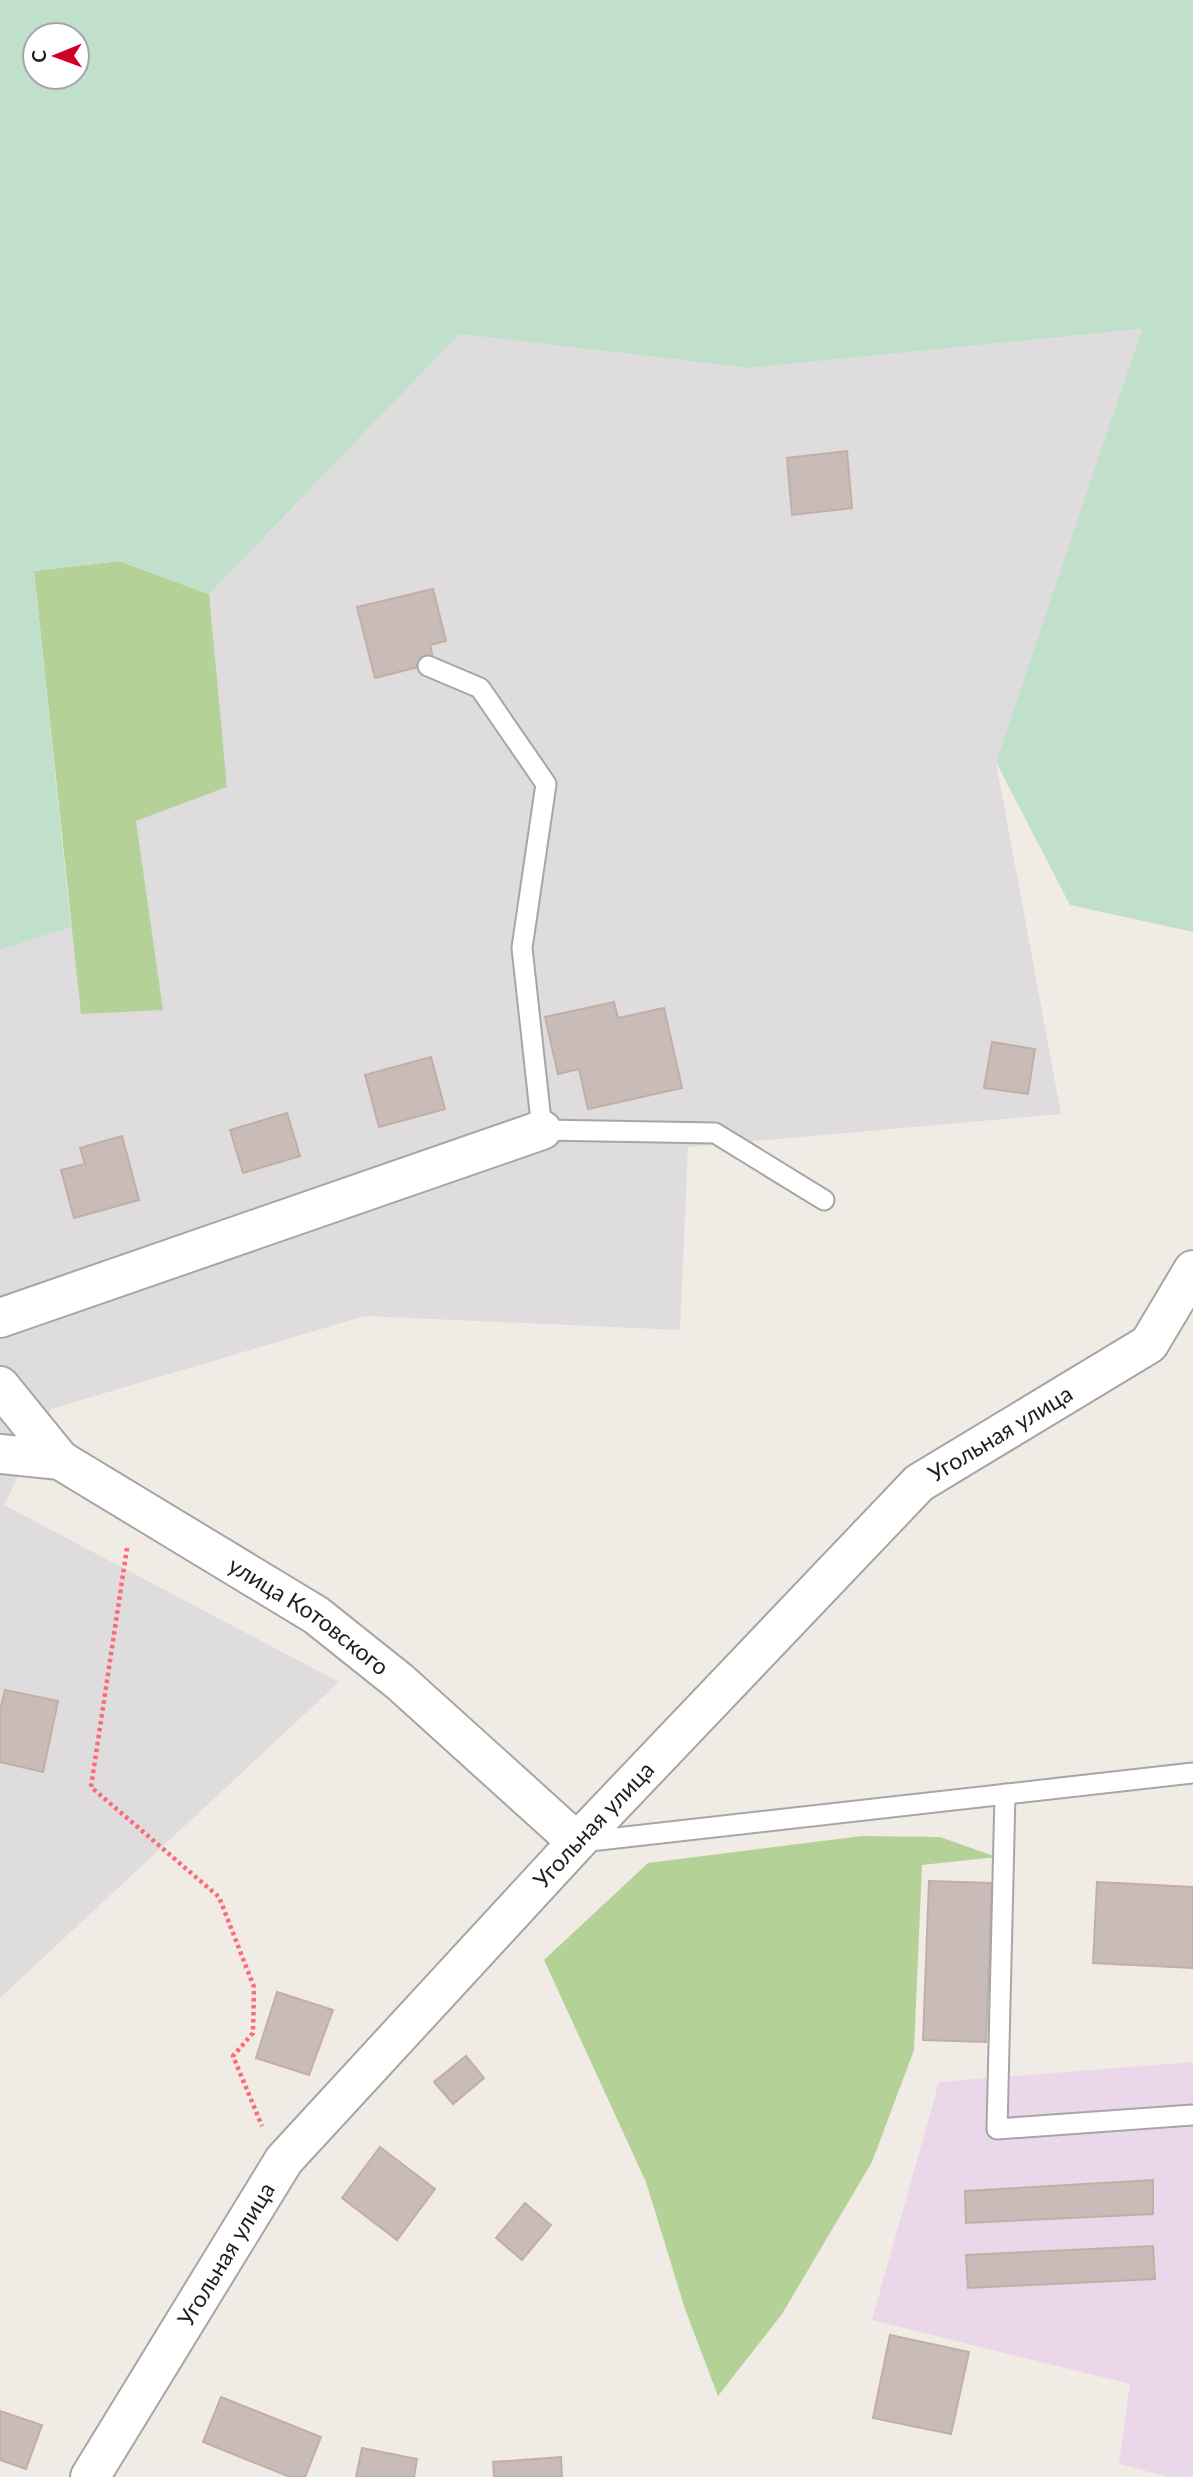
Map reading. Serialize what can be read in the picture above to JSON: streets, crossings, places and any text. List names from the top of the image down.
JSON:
{
  "streets": {
    "street": ["Угольная улица", "улица Котовского"]
  },
  "crossings": [
    ["Угольная улица", "улица Котовского"]
  ],
  "north": "left"
}
